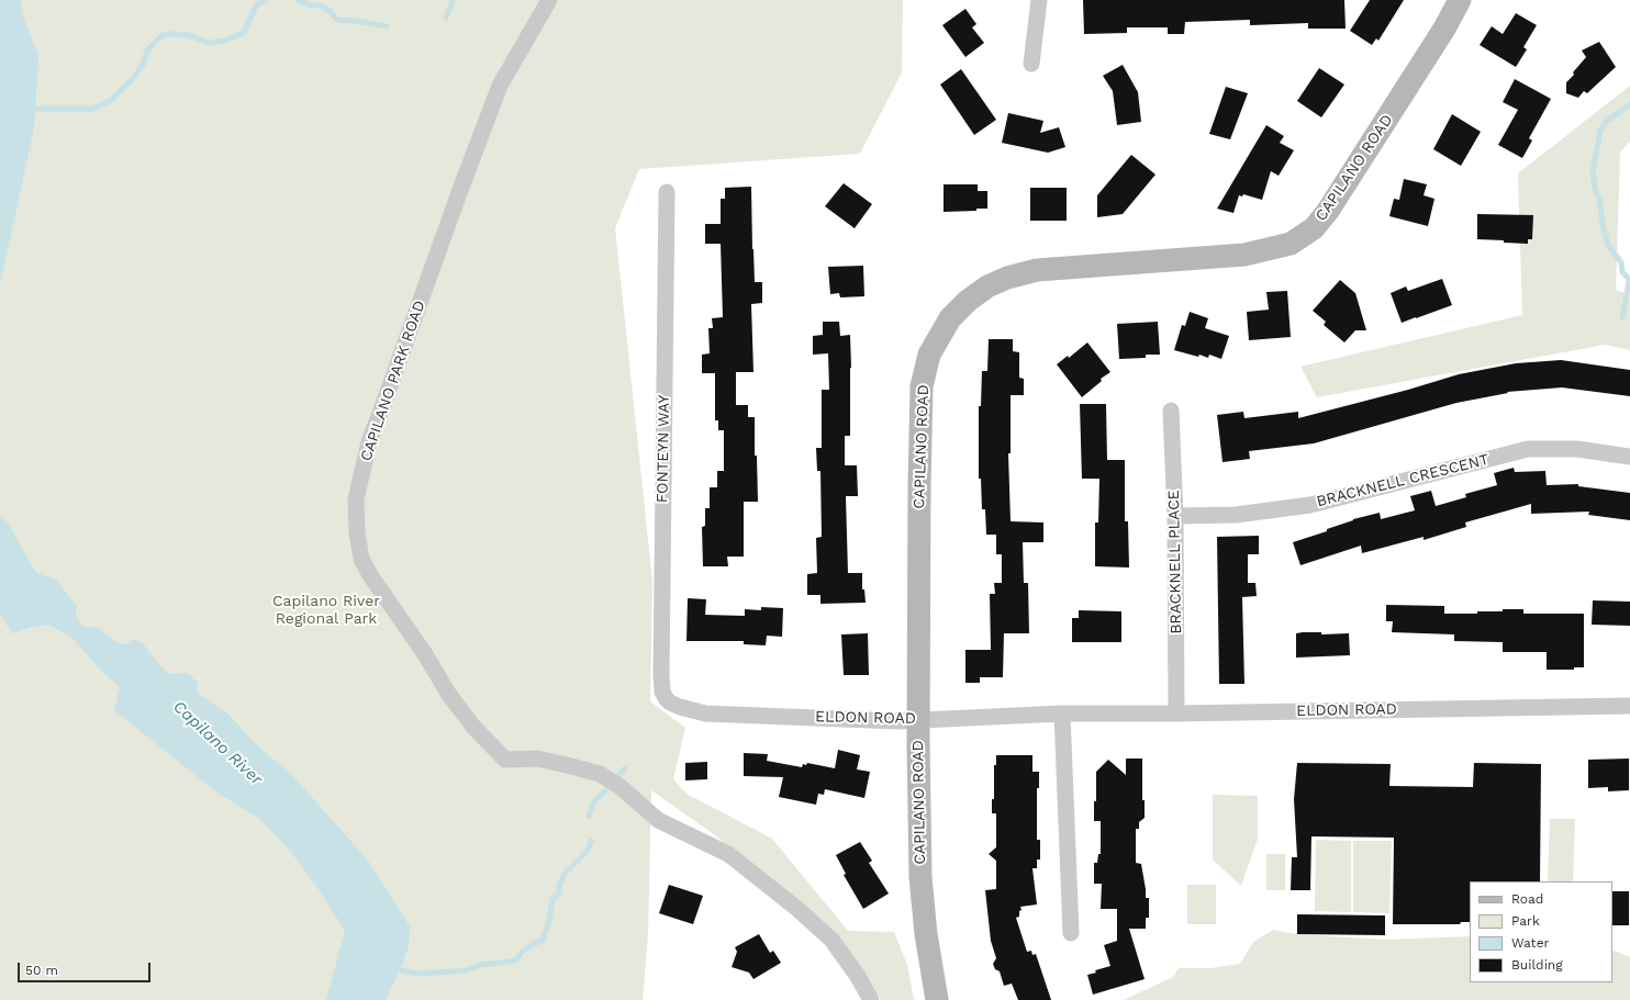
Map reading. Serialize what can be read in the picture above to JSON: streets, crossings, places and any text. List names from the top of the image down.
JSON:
{
  "streets": {
    "main road": ["CAPILANO ROAD"],
    "street": [
      "CAPILANO PARK ROAD",
      "FONTEYN WAY",
      "BRACKNELL CRESCENT",
      "BRACKNELL PLACE",
      "ELDON ROAD"
    ]
  },
  "crossings": [
    ["CAPILANO ROAD", "ELDON ROAD"],
    ["FONTEYN WAY", "ELDON ROAD"],
    ["BRACKNELL CRESCENT", "BRACKNELL PLACE"],
    ["BRACKNELL PLACE", "ELDON ROAD"]
  ],
  "water": ["Capilano River"],
  "parks": ["Capilano River Regional Park"],
  "legend": [
    "Road",
    "Park",
    "Water",
    "Building"
  ],
  "scale_bar": "50 m"
}
